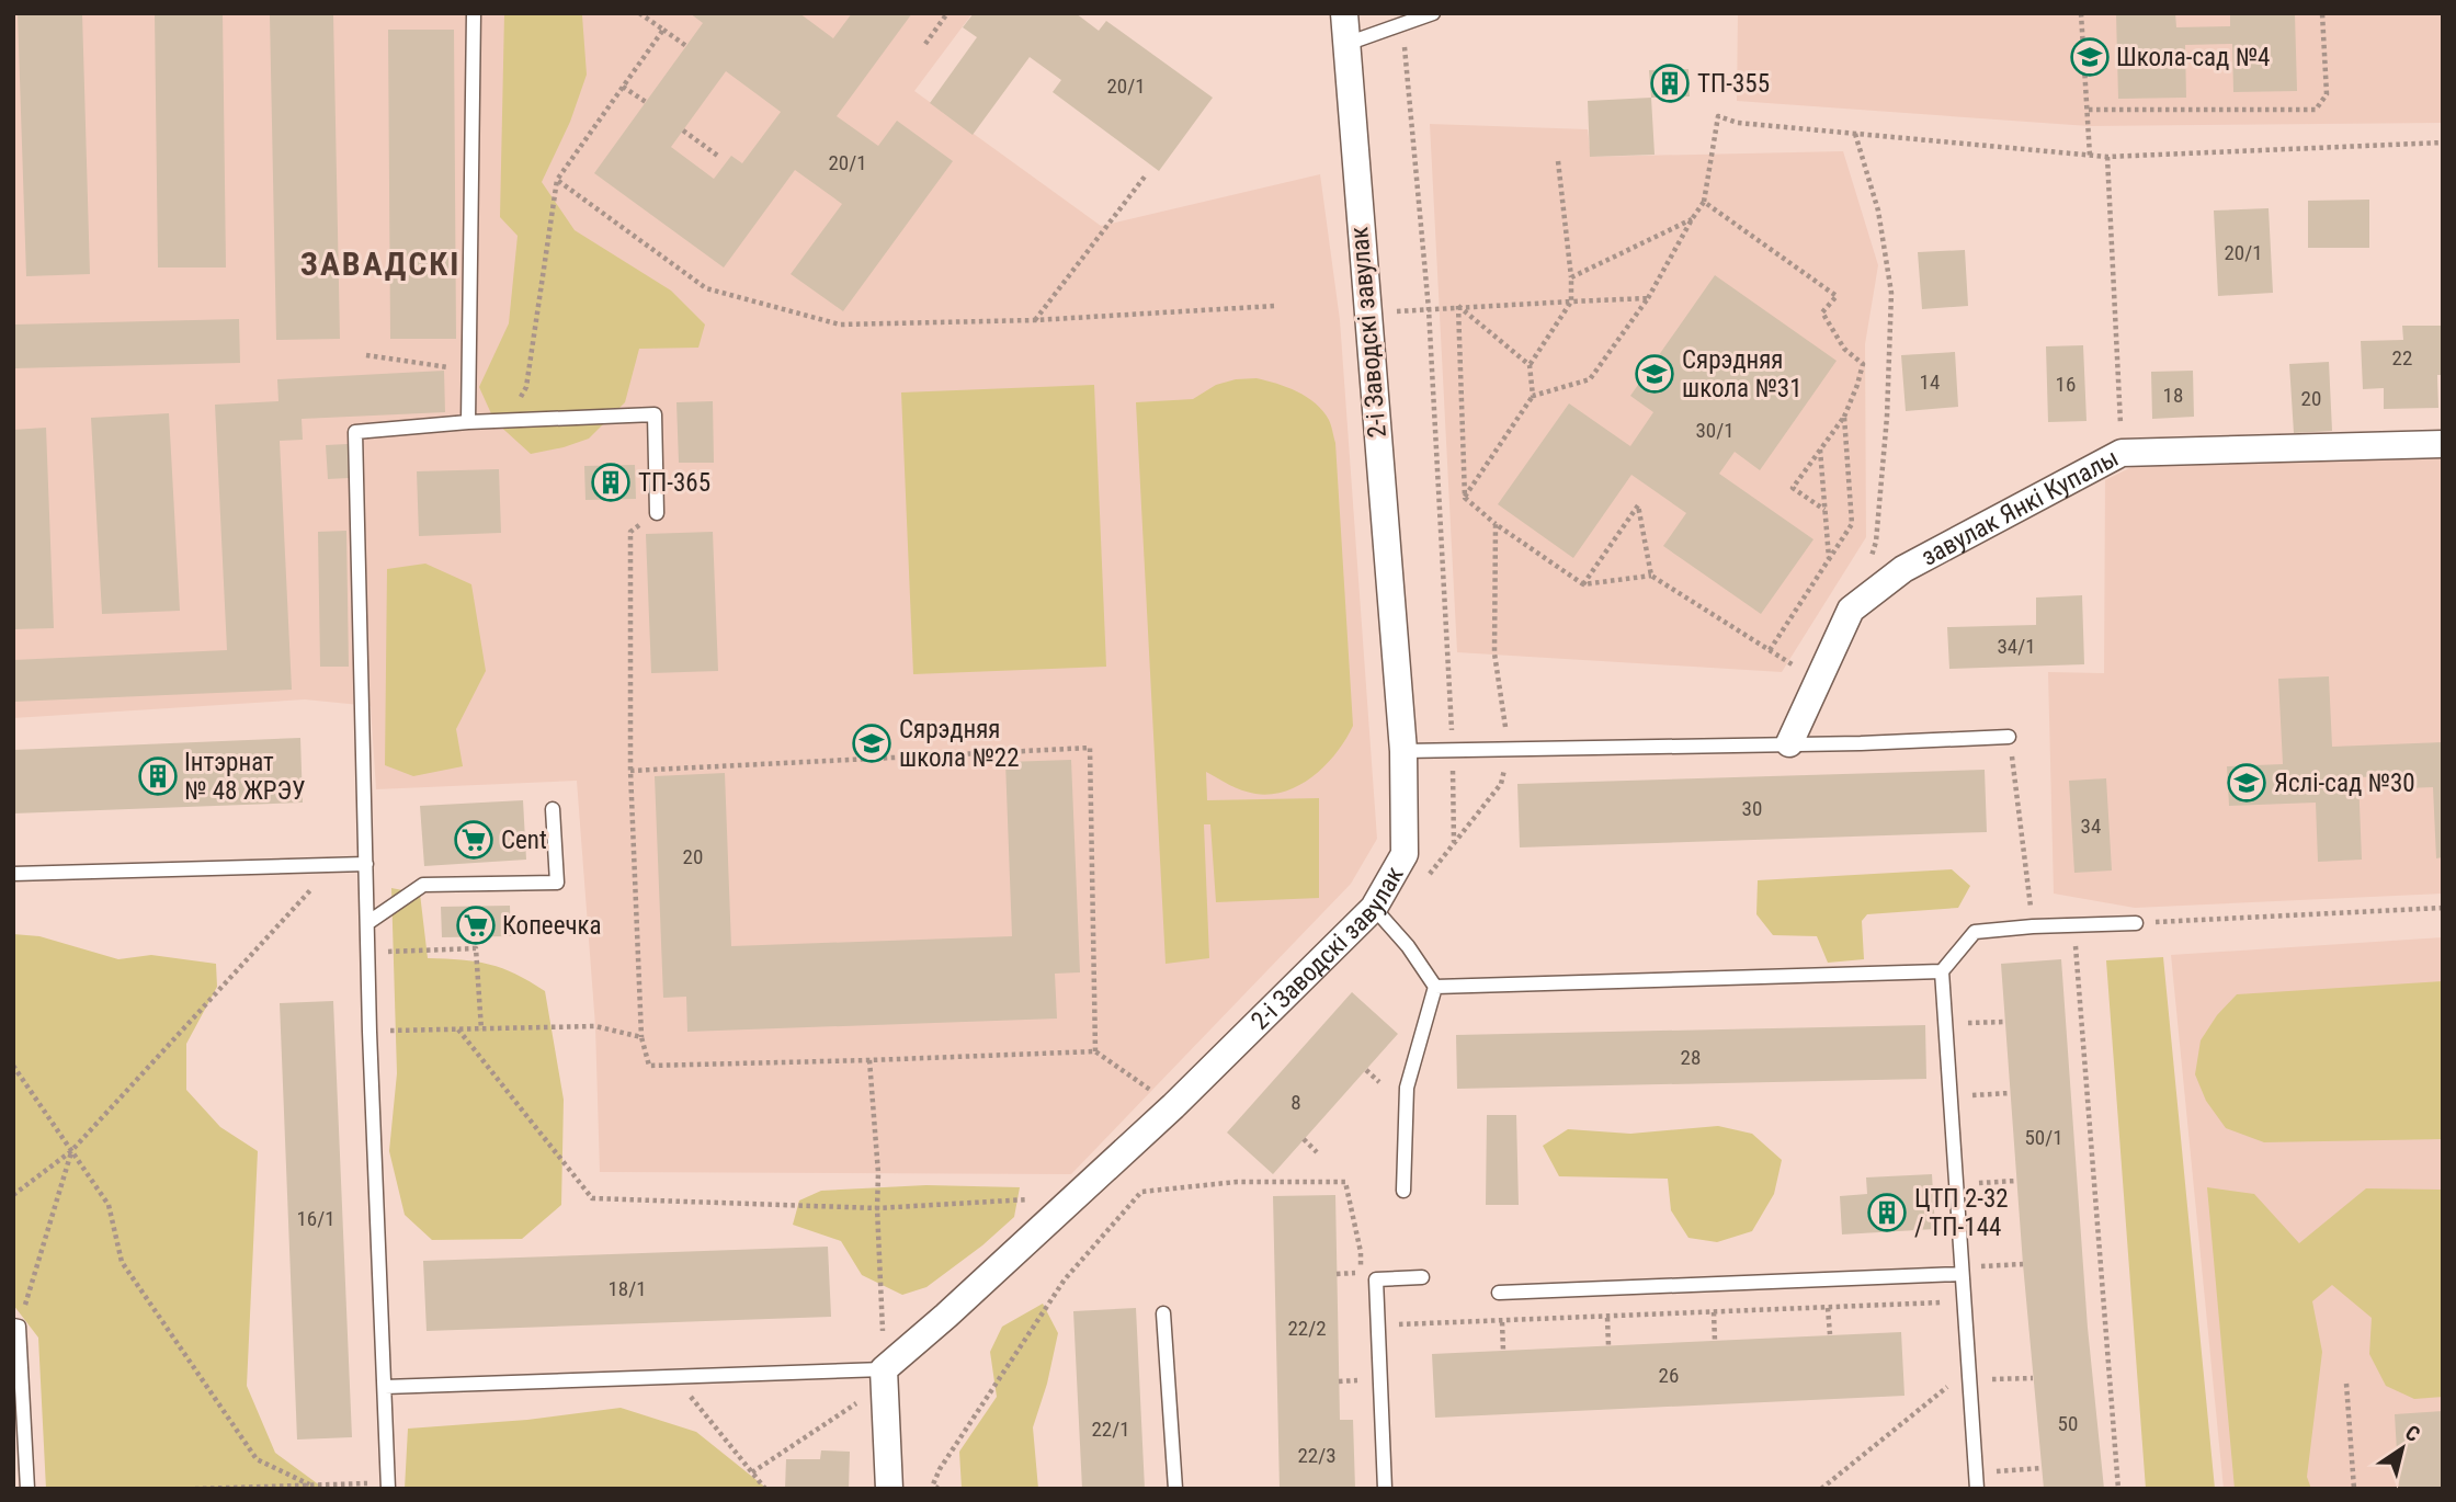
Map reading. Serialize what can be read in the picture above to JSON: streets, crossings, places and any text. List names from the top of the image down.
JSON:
{
  "streets": {
    "street": ["2-і Заводскі завулак", "завулак Янкі Купалы"]
  },
  "districts": ["ЗАВАДСКІ"],
  "places": {
    "school or university": [
      "Школа-сад №4",
      "Сярэдняя школа №31",
      "Сярэдняя школа №22",
      "Яслі-сад №30"
    ],
    "building": [
      "ТП-355",
      "ТП-365",
      "Інтэрнат № 48 ЖРЭУ",
      "ЦТП 2-32 / ТП-144"
    ],
    "supermarket": ["Cent", "Копеечка"]
  },
  "house_numbers": [
    "20/1",
    "20/1",
    "20/1",
    "22",
    "14",
    "16",
    "18",
    "20",
    "30/1",
    "34/1",
    "30",
    "34",
    "20",
    "28",
    "8",
    "50/1",
    "16/1",
    "18/1",
    "22/2",
    "26",
    "50",
    "22/1",
    "22/3"
  ],
  "north": "top right"
}
